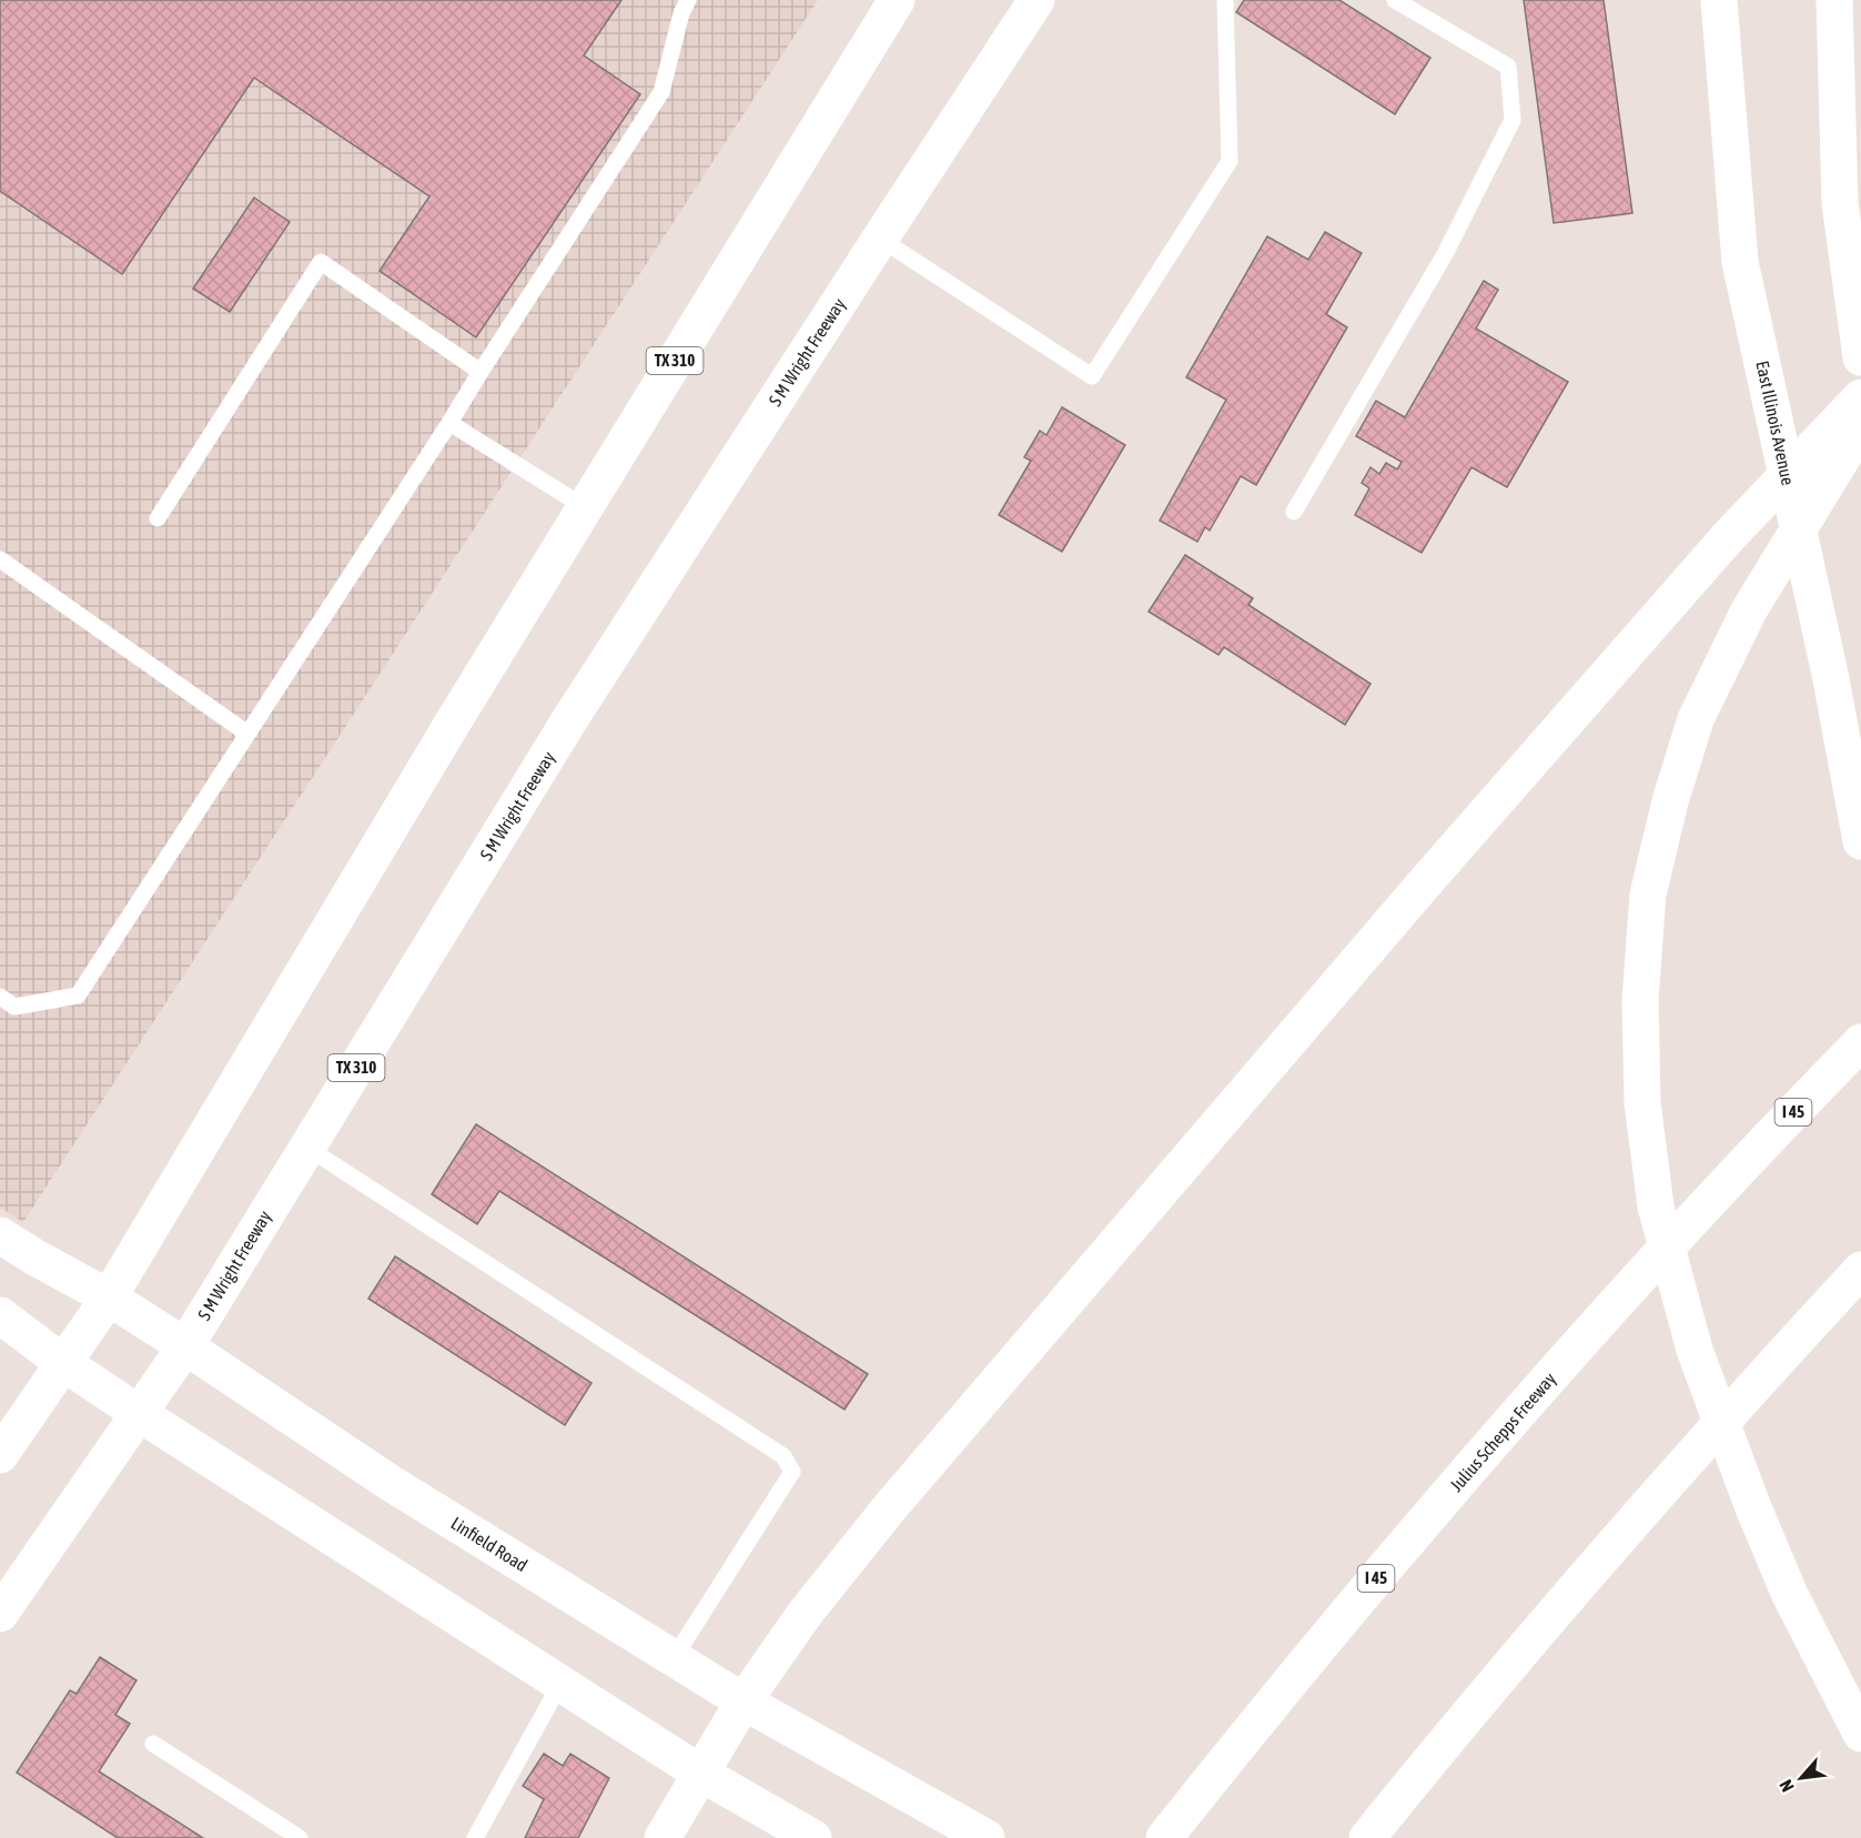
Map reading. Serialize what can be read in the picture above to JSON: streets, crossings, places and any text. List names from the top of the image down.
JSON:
{
  "streets": {
    "main road": [
      "S M Wright Freeway",
      "TX 310",
      "East Illinois Avenue",
      "I 45",
      "Julius Schepps Freeway",
      "Linfield Road"
    ]
  },
  "crossings": [
    ["S M Wright Freeway", "Linfield Road"],
    ["TX 310", "Linfield Road"]
  ],
  "north": "bottom left"
}
